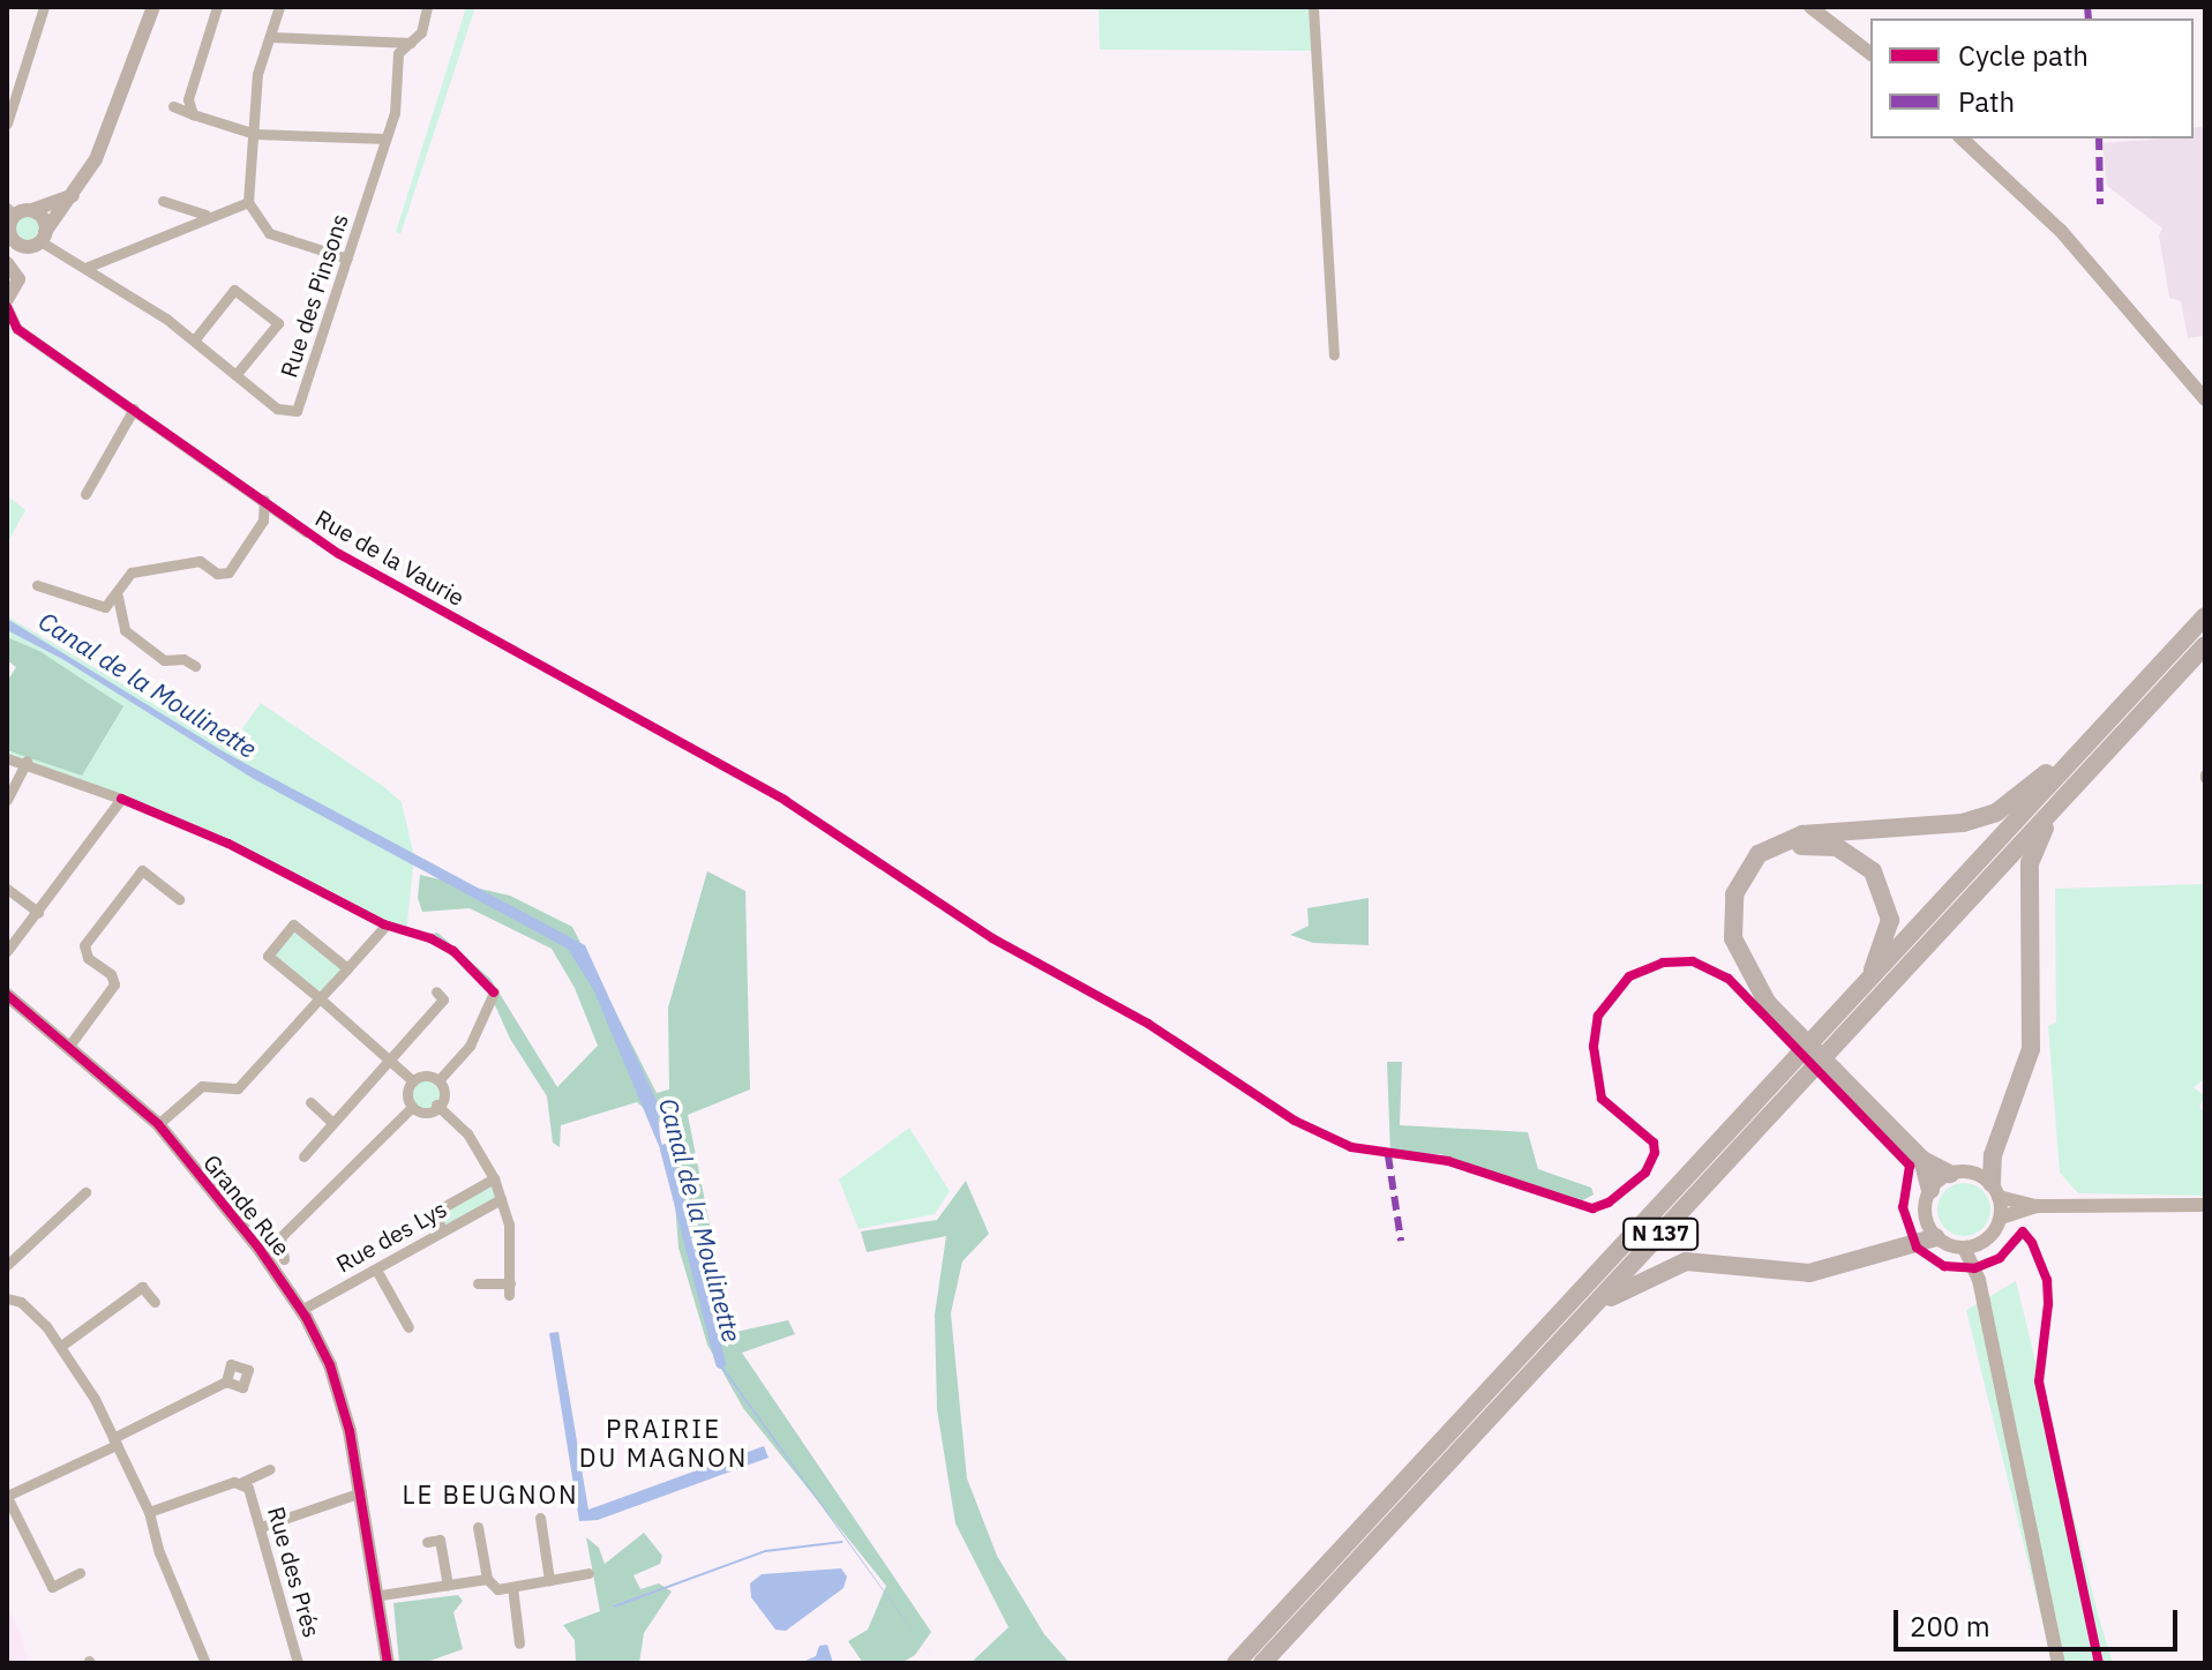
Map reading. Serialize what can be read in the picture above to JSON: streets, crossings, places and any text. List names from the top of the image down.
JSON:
{
  "streets": {
    "highway": ["N 137"],
    "street": [
      "Rue des Pinsons",
      "Rue de la Vaurie",
      "Grande Rue",
      "Rue des Lys",
      "Rue des Prés"
    ]
  },
  "crossings": [
    ["Grande Rue", "Rue des Lys"]
  ],
  "districts": ["PRAIRIE DU MAGNON", "LE BEUGNON"],
  "water": ["Canal de la Moulinette"],
  "legend": ["Cycle path", "Path"],
  "scale_bar": "200 m"
}
